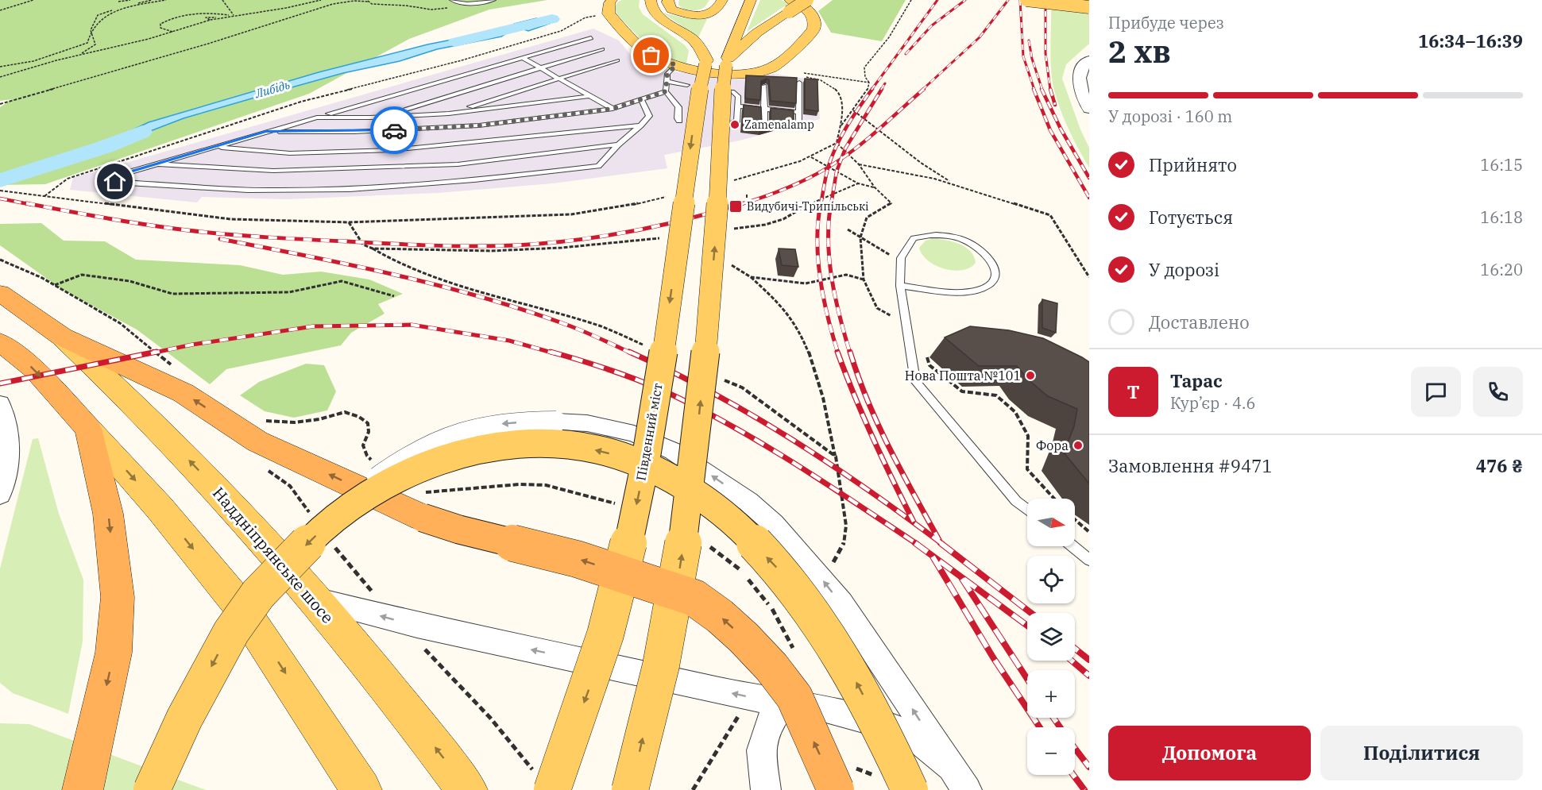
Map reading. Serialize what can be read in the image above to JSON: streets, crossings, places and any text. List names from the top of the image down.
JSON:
{
  "streets": {
    "main road": ["Південний міст", "Наддніпрянське шосе"]
  },
  "water": ["Либідь"],
  "places": {
    "other": ["Zamenalamp", "Нова Пошта №101", "Фора"],
    "transit": ["Видубичі-Трипільські"]
  },
  "north": "right",
  "page": {
    "heading": ["2 хв", "Прибуде через", "16:34–16:39"],
    "panel": [
      "Тарас",
      "Кур’єр · 4.6",
      "Замовлення #9471",
      "476 ₴"
    ],
    "bar": "У дорозі · 160 m",
    "list": [
      ["Прийнято", "16:15"],
      ["Готується", "16:18"],
      ["У дорозі", "16:20"],
      "Доставлено"
    ],
    "round": "Т",
    "map_buttons": ["+", "−"],
    "buttons": ["Допомога", "Поділитися"]
  }
}
